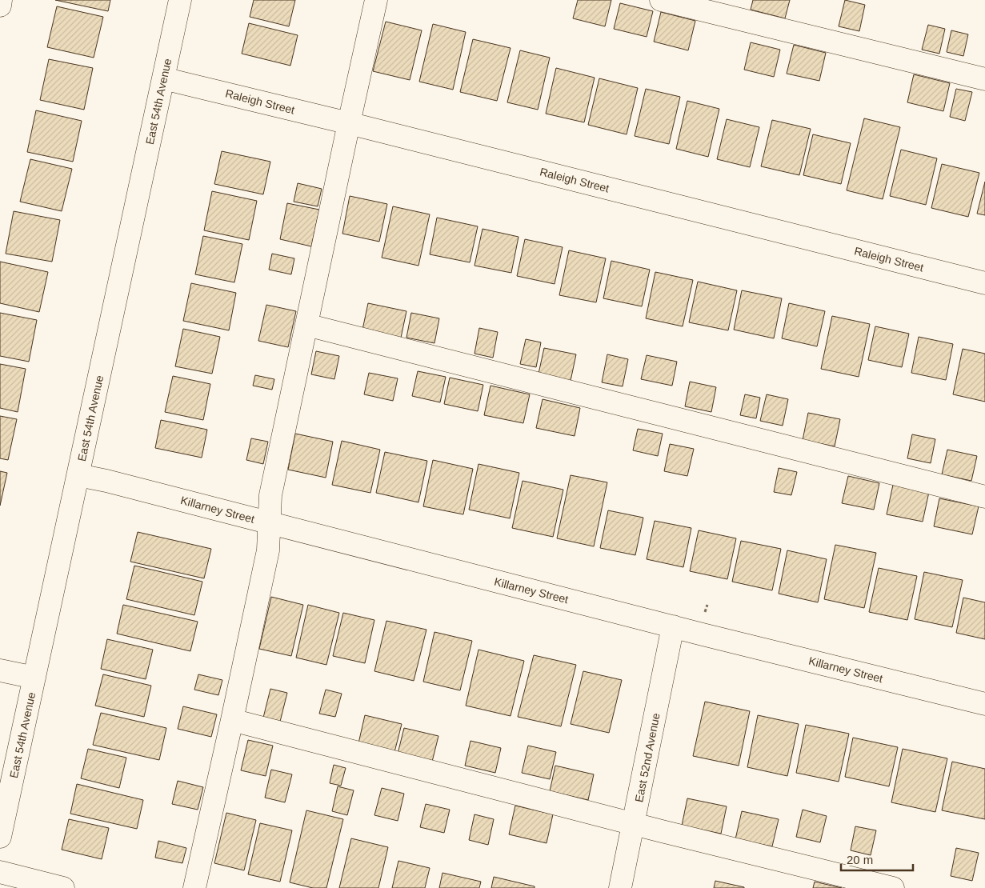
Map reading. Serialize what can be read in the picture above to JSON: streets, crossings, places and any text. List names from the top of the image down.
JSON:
{
  "streets": {
    "street": [
      "East 54th Avenue",
      "Raleigh Street",
      "Killarney Street",
      "East 52nd Avenue"
    ]
  },
  "crossings": [
    ["East 54th Avenue", "Raleigh Street"],
    ["East 54th Avenue", "Killarney Street"],
    ["Killarney Street", "East 52nd Avenue"]
  ],
  "scale_bar": "20 m"
}
